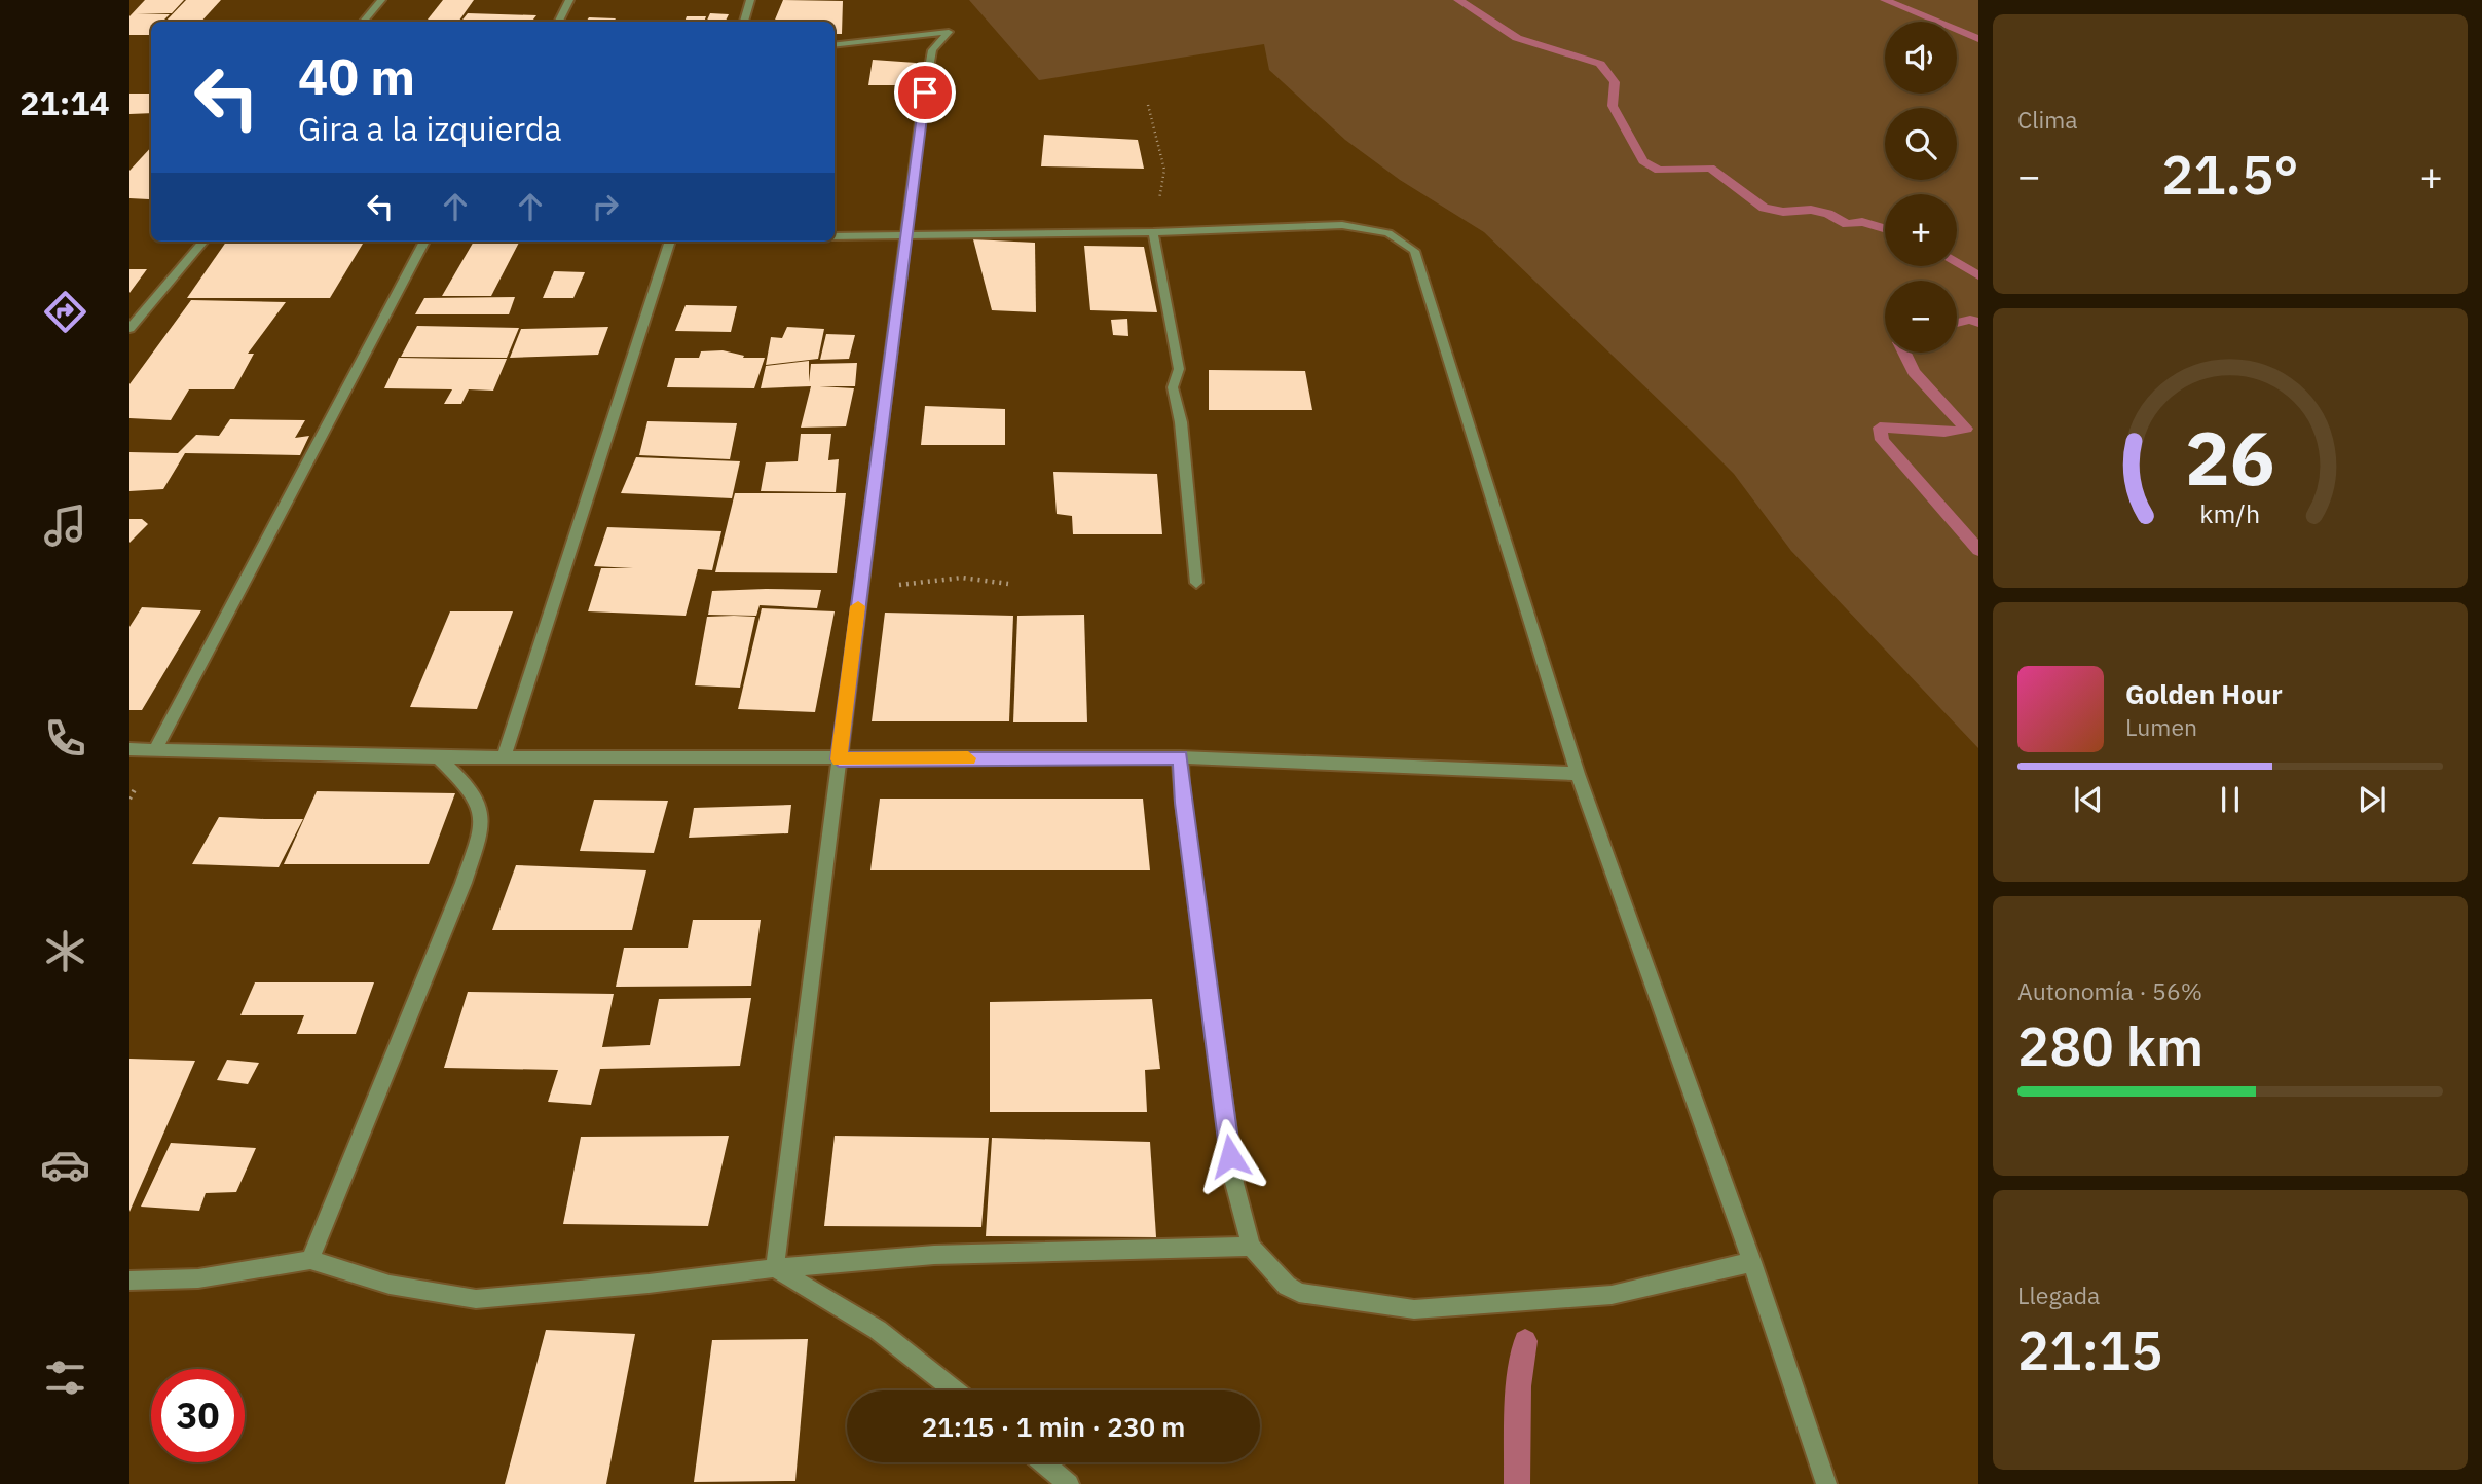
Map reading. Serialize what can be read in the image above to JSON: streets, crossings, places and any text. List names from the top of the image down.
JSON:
{
  "page": {
    "tabs": "21:14",
    "tile": [
      "Clima",
      ["Autonomía · 56%", "280 km"],
      ["Llegada", "21:15"]
    ],
    "map_buttons": ["+", "−"],
    "turn": ["40 m", "Gira a la izquierda"],
    "heat": ["−", "21.5°", "+"],
    "song": ["Golden Hour", "Lumen"],
    "limit": "30",
    "trip": "21:15 · 1 min · 230 m",
    "gauge": ["26", "km/h"]
  }
}
